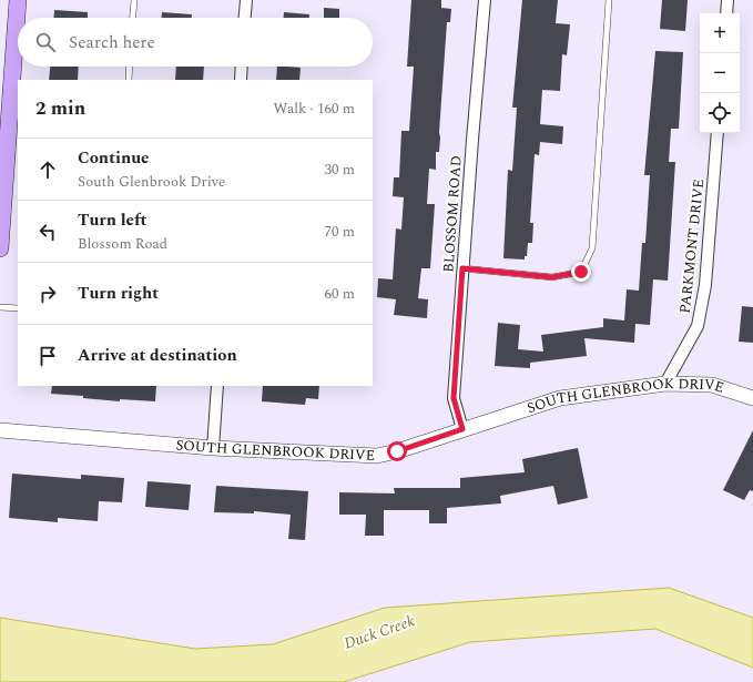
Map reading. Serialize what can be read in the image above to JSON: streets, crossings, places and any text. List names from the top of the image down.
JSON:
{
  "streets": {
    "street": ["BLOSSOM ROAD", "PARKMONT DRIVE", "SOUTH GLENBROOK DRIVE"]
  },
  "crossings": [
    ["BLOSSOM ROAD", "SOUTH GLENBROOK DRIVE"],
    ["PARKMONT DRIVE", "SOUTH GLENBROOK DRIVE"]
  ],
  "water": ["Duck Creek"],
  "page": {
    "map_buttons": ["+", "−"],
    "search": "Search here",
    "heading": ["2 min", "Walk · 160 m"],
    "list": [
      ["Continue", "South Glenbrook Drive", "30 m"],
      ["Turn left", "Blossom Road", "70 m"],
      ["Turn right", "60 m"],
      "Arrive at destination"
    ]
  }
}
